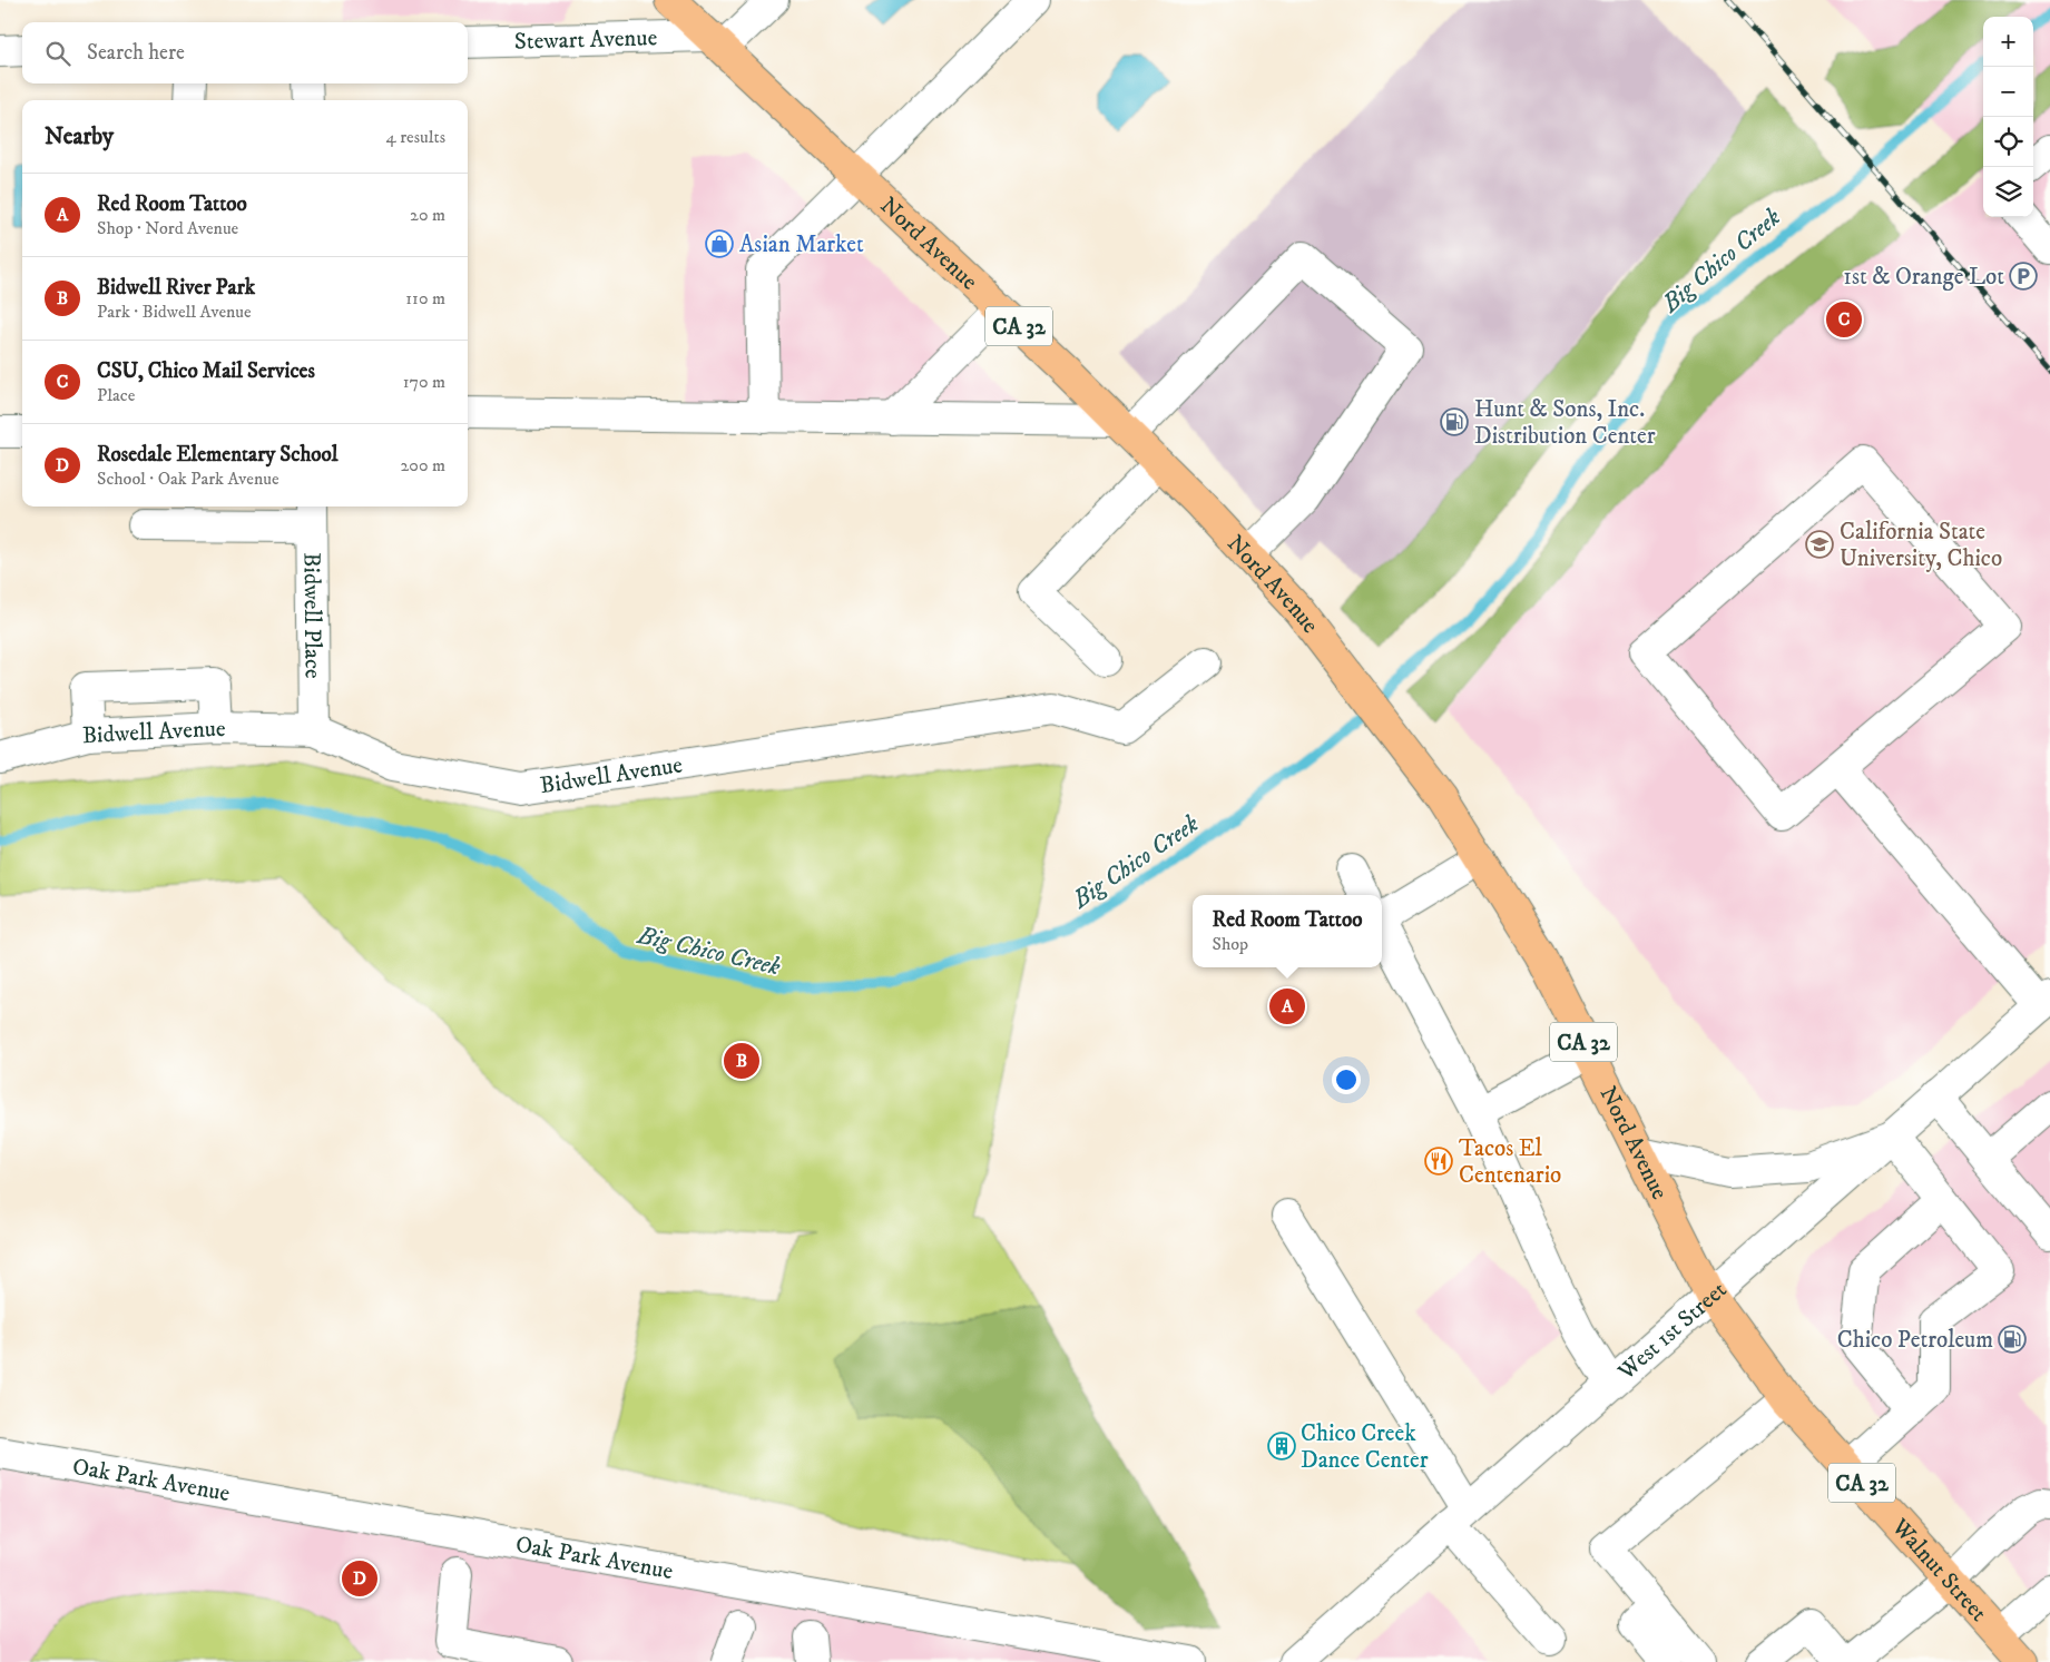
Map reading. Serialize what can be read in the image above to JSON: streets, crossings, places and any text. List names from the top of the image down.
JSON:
{
  "streets": {
    "main road": ["Nord Avenue", "CA 32", "Walnut Street"],
    "street": [
      "Stewart Avenue",
      "Bidwell Place",
      "Bidwell Avenue",
      "West 1st Street",
      "Oak Park Avenue"
    ]
  },
  "crossings": [
    ["Stewart Avenue", "Nord Avenue"],
    ["Nord Avenue", "West 1st Street"],
    ["Nord Avenue", "Walnut Street"],
    ["Bidwell Place", "Bidwell Avenue"],
    ["West 1st Street", "Walnut Street"]
  ],
  "water": ["Big Chico Creek"],
  "places": {
    "shop": ["Asian Market"],
    "parking": ["1st & Orange Lot"],
    "fuel station": ["Hunt & Sons, Inc. Distribution Center", "Chico Petroleum"],
    "school or university": ["California State University, Chico"],
    "restaurant": ["Tacos El Centenario"],
    "building": ["Chico Creek Dance Center"]
  },
  "page": {
    "map_buttons": ["+", "−"],
    "search": "Search here",
    "heading": ["Nearby", "4 results"],
    "list": [
      {
        "mark": "A",
        "name": "Red Room Tattoo",
        "note": "Shop · Nord Avenue",
        "value": "20 m"
      },
      {
        "mark": "B",
        "name": "Bidwell River Park",
        "note": "Park · Bidwell Avenue",
        "value": "110 m"
      },
      {
        "mark": "C",
        "name": "CSU, Chico Mail Services",
        "note": "Place",
        "value": "170 m"
      },
      {
        "mark": "D",
        "name": "Rosedale Elementary School",
        "note": "School · Oak Park Avenue",
        "value": "200 m"
      }
    ],
    "pins": [
      "C",
      "A",
      "B",
      "D"
    ],
    "popup": ["Red Room Tattoo", "Shop"]
  }
}
